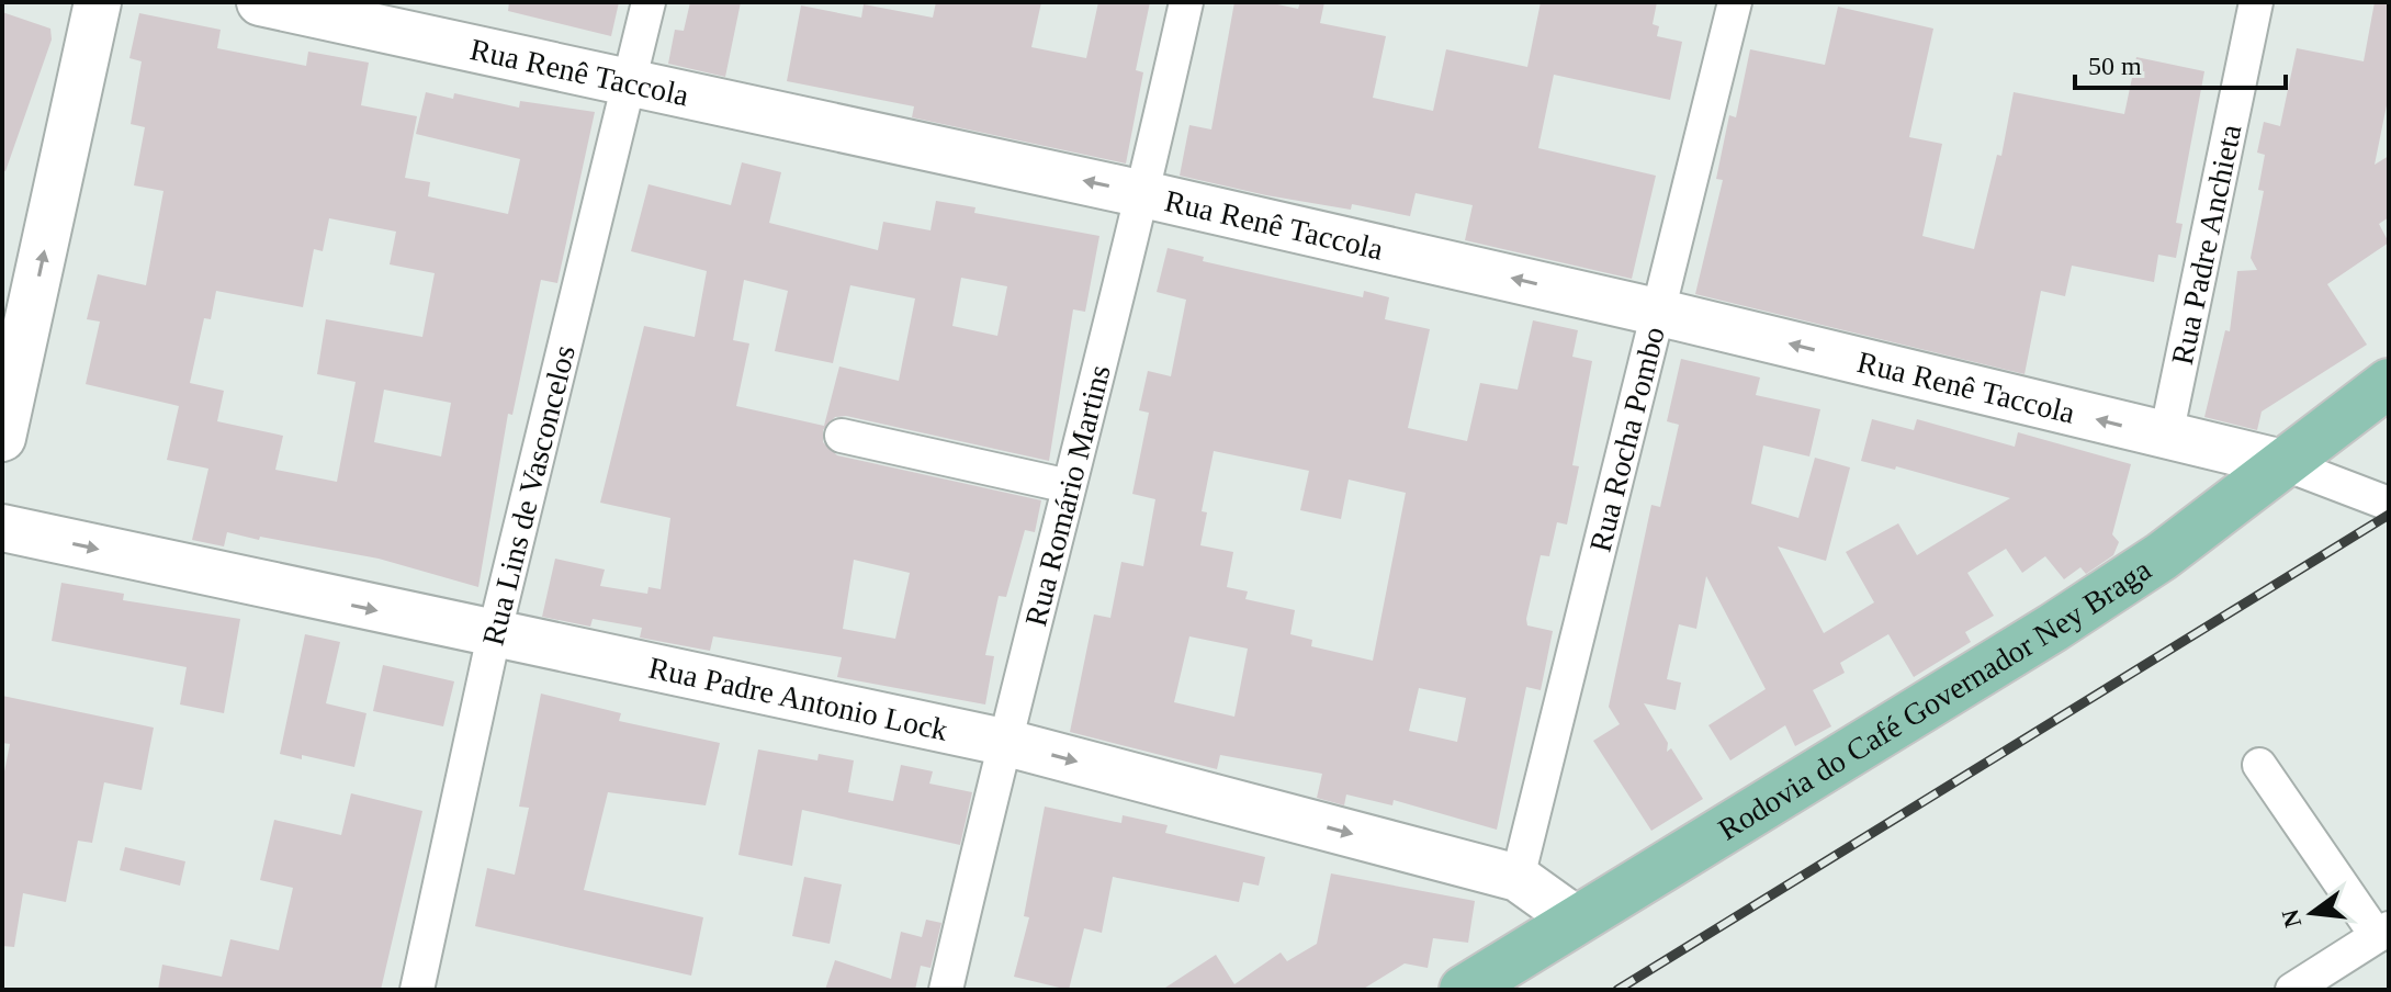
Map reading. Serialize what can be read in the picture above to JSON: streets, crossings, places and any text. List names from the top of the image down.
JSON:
{
  "streets": {
    "main road": ["Rua Renê Taccola", "Rua Padre Antonio Lock", "Rodovia do Café Governador Ney Braga"],
    "street": [
      "Rua Padre Anchieta",
      "Rua Rocha Pombo",
      "Rua Lins de Vasconcelos",
      "Rua Romário Martins"
    ]
  },
  "crossings": [
    ["Rua Renê Taccola", "Rua Padre Anchieta"],
    ["Rua Renê Taccola", "Rua Rocha Pombo"],
    ["Rua Renê Taccola", "Rua Lins de Vasconcelos"],
    ["Rua Renê Taccola", "Rua Romário Martins"],
    ["Rua Renê Taccola", "Rodovia do Café Governador Ney Braga"],
    ["Rua Rocha Pombo", "Rua Padre Antonio Lock"],
    ["Rua Lins de Vasconcelos", "Rua Padre Antonio Lock"],
    ["Rua Romário Martins", "Rua Padre Antonio Lock"],
    ["Rua Padre Antonio Lock", "Rodovia do Café Governador Ney Braga"]
  ],
  "one_way": ["Rua Renê Taccola", "Rua Padre Antonio Lock"],
  "scale_bar": "50 m",
  "north": "left"
}
